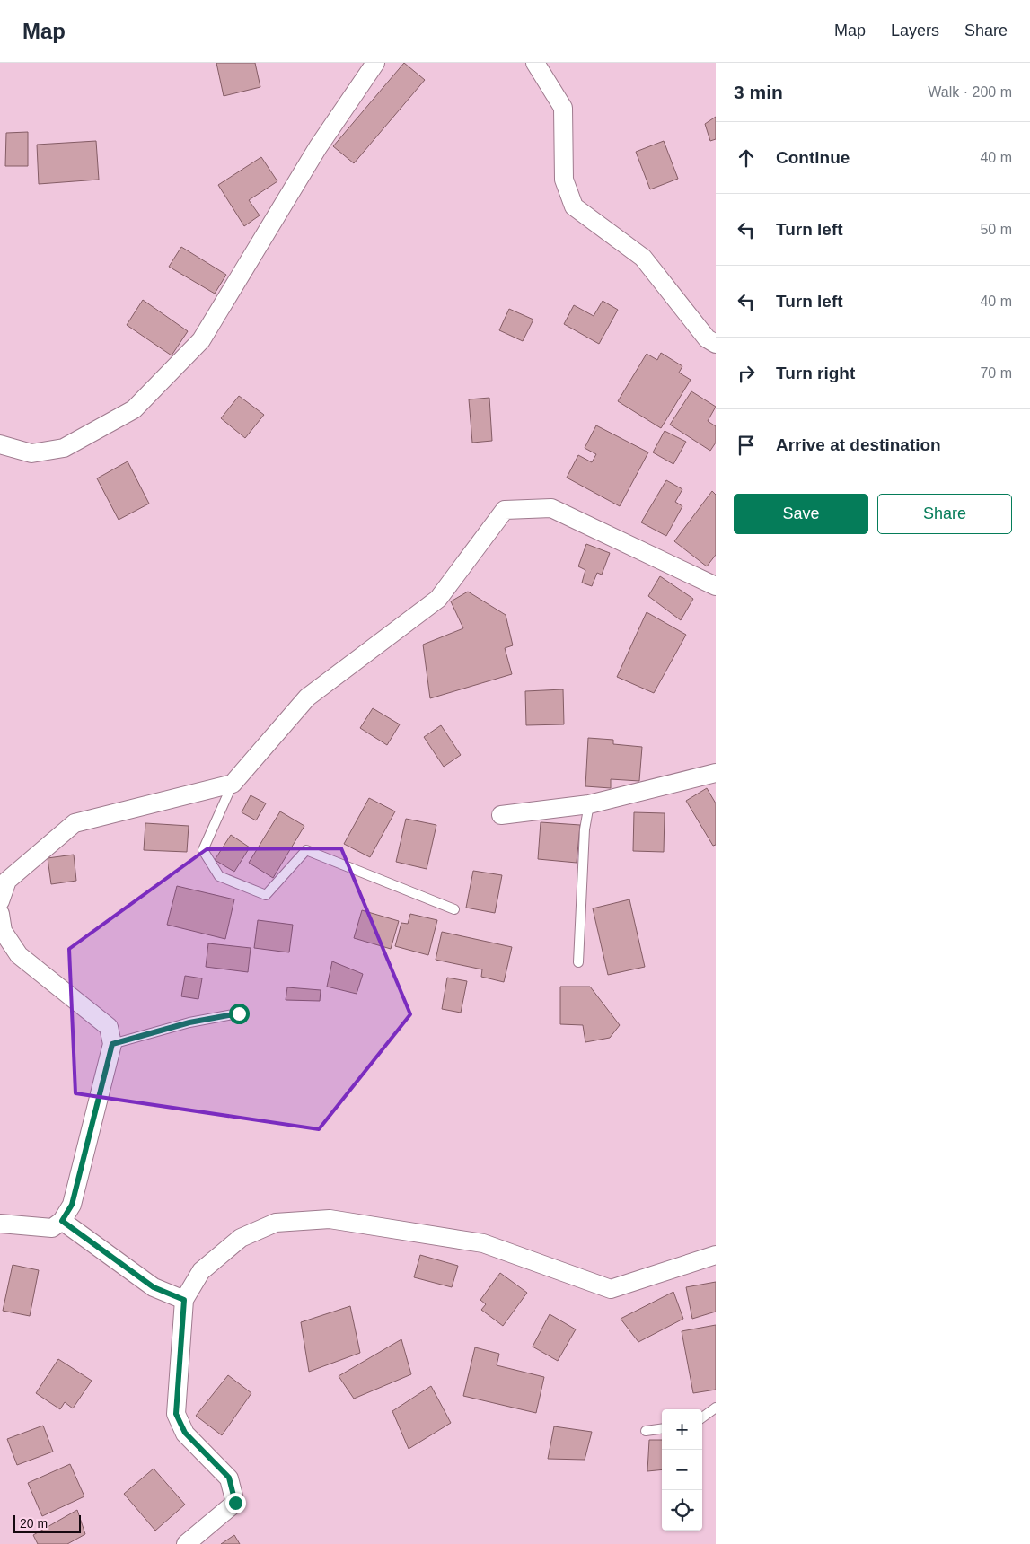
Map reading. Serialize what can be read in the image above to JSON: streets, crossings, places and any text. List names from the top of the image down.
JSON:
{
  "scale_bar": "20 m",
  "page": {
    "header": "Map",
    "nav": ["Map", "Layers", "Share"],
    "heading": ["3 min", "Walk · 200 m"],
    "list": [
      ["Continue", "40 m"],
      ["Turn left", "50 m"],
      ["Turn left", "40 m"],
      ["Turn right", "70 m"],
      "Arrive at destination"
    ],
    "buttons": ["Save", "Share"],
    "map_buttons": ["+", "−"],
    "scale": "20 m"
  }
}
